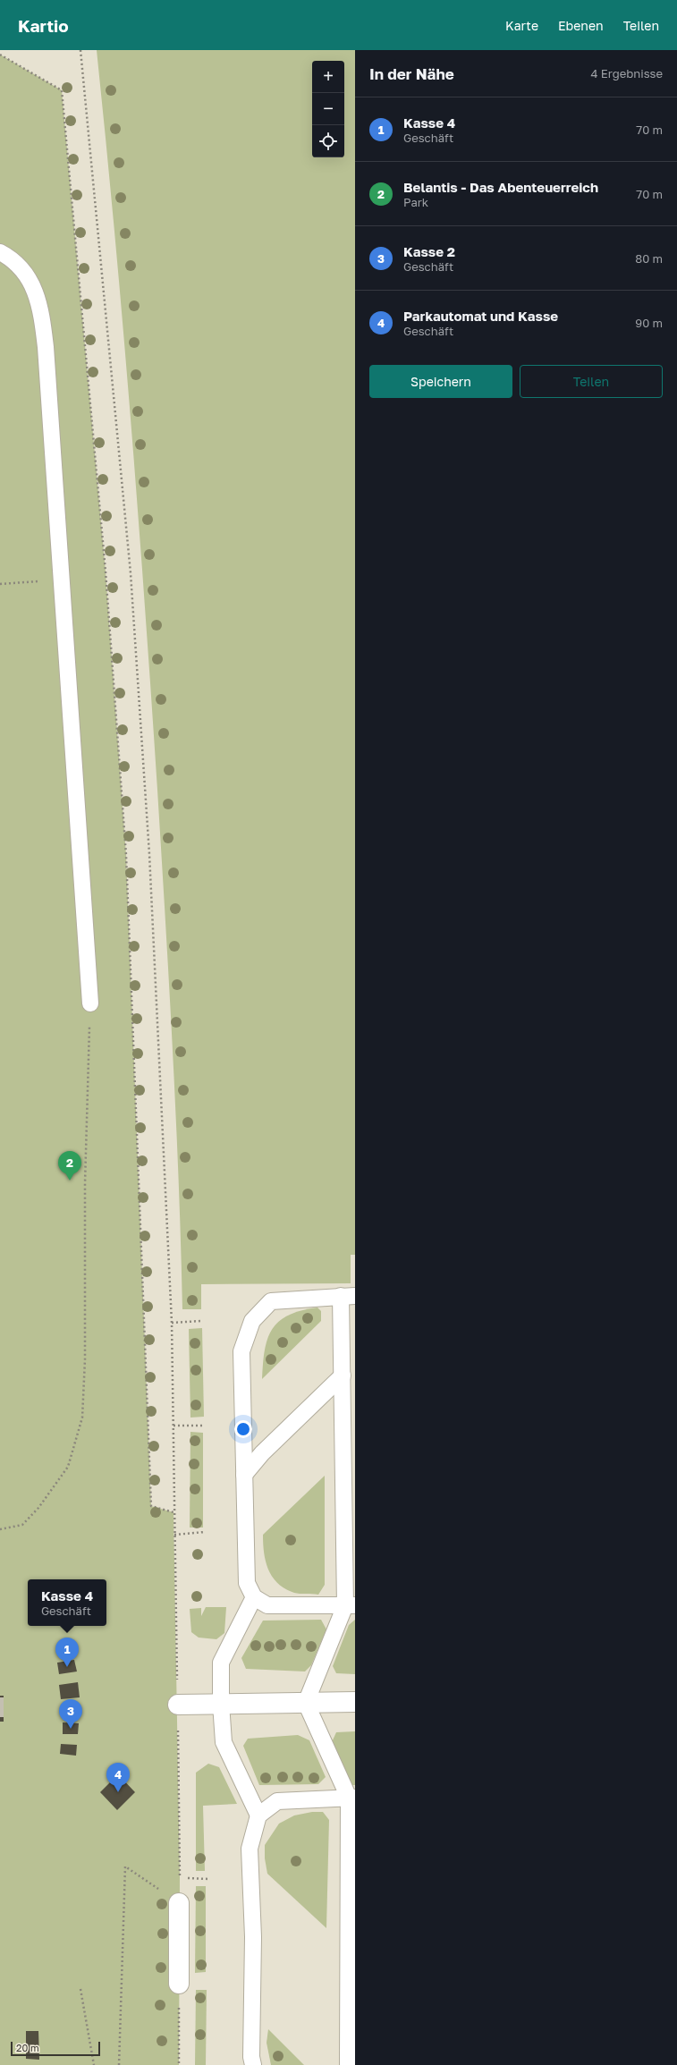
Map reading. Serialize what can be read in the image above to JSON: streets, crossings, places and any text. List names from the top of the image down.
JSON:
{
  "scale_bar": "20 m",
  "page": {
    "header": "Kartio",
    "nav": ["Karte", "Ebenen", "Teilen"],
    "heading": ["In der Nähe", "4 Ergebnisse"],
    "map_buttons": ["+", "−"],
    "list": [
      {
        "mark": "1",
        "name": "Kasse 4",
        "note": "Geschäft",
        "value": "70 m"
      },
      {
        "mark": "2",
        "name": "Belantis - Das Abenteuerreich",
        "note": "Park",
        "value": "70 m"
      },
      {
        "mark": "3",
        "name": "Kasse 2",
        "note": "Geschäft",
        "value": "80 m"
      },
      {
        "mark": "4",
        "name": "Parkautomat und Kasse",
        "note": "Geschäft",
        "value": "90 m"
      }
    ],
    "buttons": ["Speichern", "Teilen"],
    "pins": [
      "2",
      "1",
      "3",
      "4"
    ],
    "popup": ["Kasse 4", "Geschäft"],
    "scale": "20 m"
  }
}
